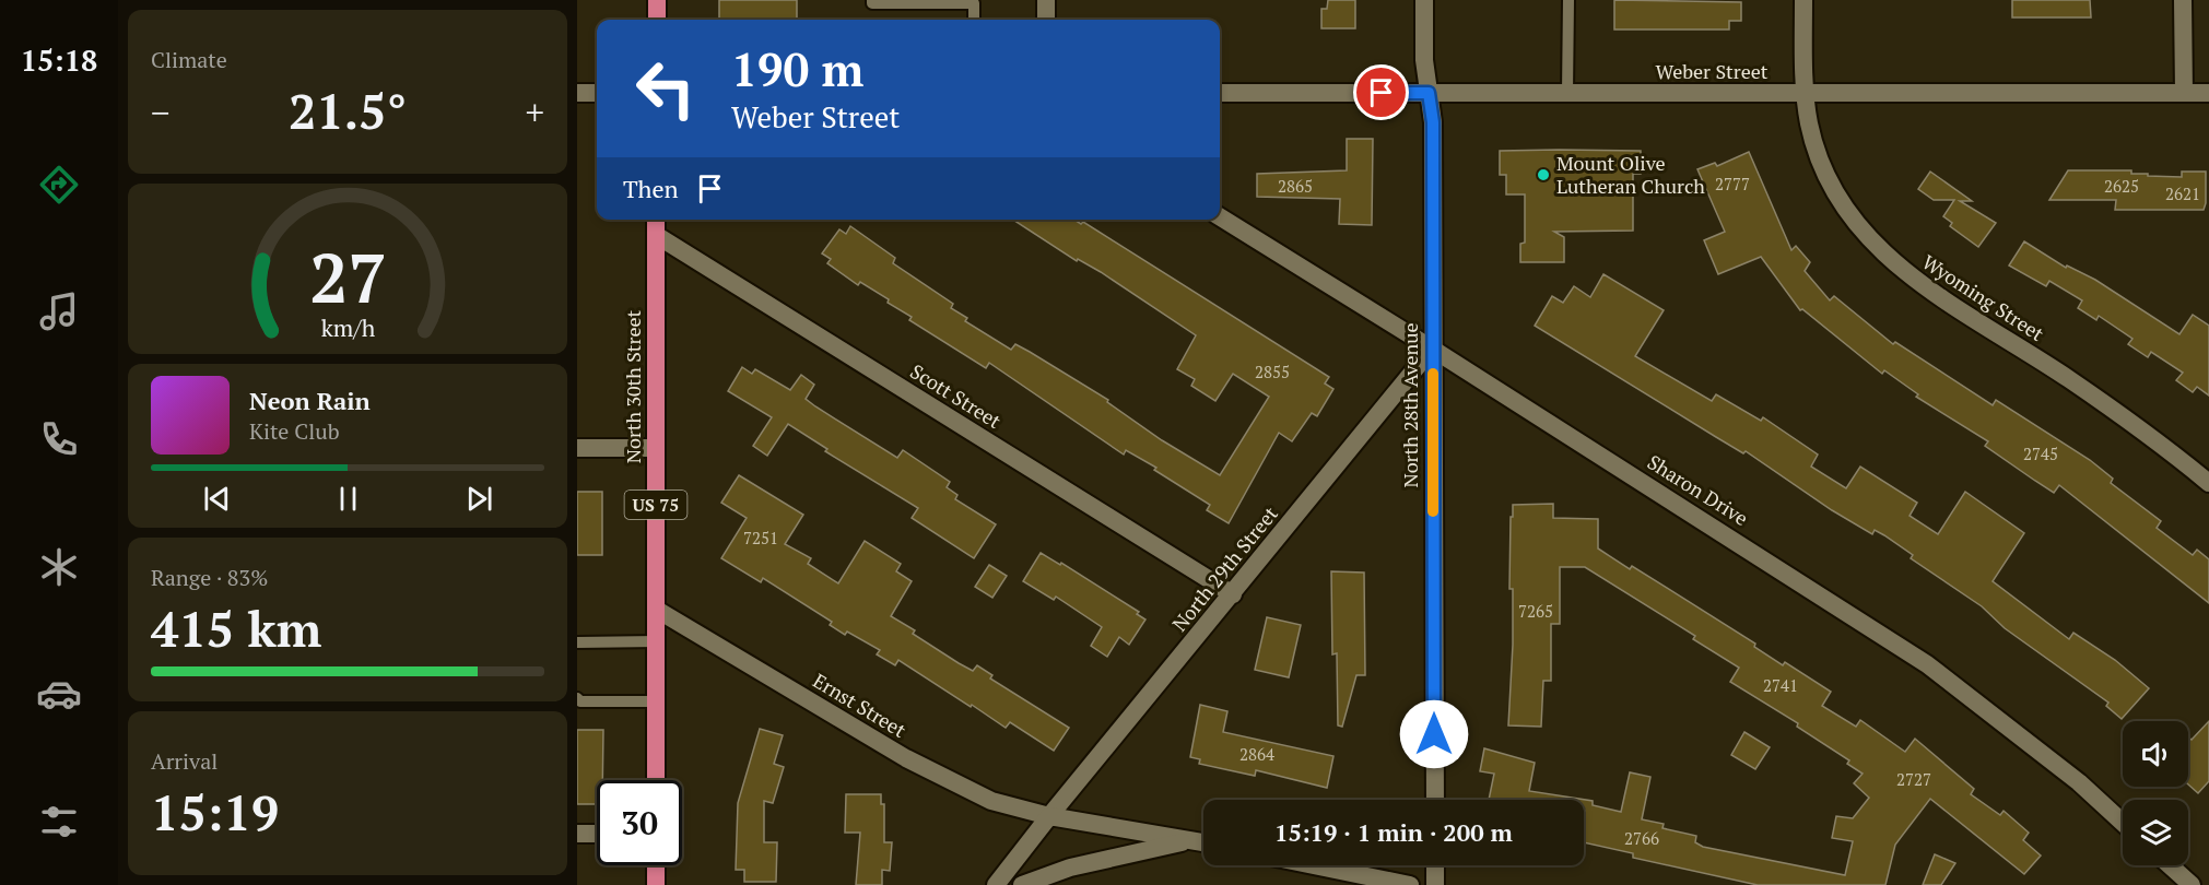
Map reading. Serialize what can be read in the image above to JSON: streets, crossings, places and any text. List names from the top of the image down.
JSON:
{
  "streets": {
    "highway": ["North 30th Street", "US 75"],
    "street": [
      "Weber Street",
      "Wyoming Street",
      "Scott Street",
      "North 28th Avenue",
      "Sharon Drive",
      "North 29th Street",
      "Ernst Street"
    ]
  },
  "crossings": [
    ["Weber Street", "Wyoming Street"],
    ["Weber Street", "North 28th Avenue"],
    ["North 30th Street", "Scott Street"],
    ["North 30th Street", "Ernst Street"],
    ["Scott Street", "North 29th Street"],
    ["North 28th Avenue", "Sharon Drive"],
    ["North 28th Avenue", "North 29th Street"],
    ["Sharon Drive", "North 29th Street"],
    ["North 29th Street", "Ernst Street"]
  ],
  "places": ["Mount Olive Lutheran Church"],
  "house_numbers": [
    "2777",
    "2865",
    "2625",
    "2621",
    "2855",
    "2745",
    "7251",
    "7265",
    "2741",
    "2864",
    "2727",
    "2766"
  ],
  "page": {
    "tabs": "15:18",
    "tile": [
      "Climate",
      ["Range · 83%", "415 km"],
      ["Arrival", "15:19"]
    ],
    "turn": ["190 m", "Weber Street"],
    "heat": ["−", "21.5°", "+"],
    "then": "Then",
    "song": ["Neon Rain", "Kite Club"],
    "limit": "30",
    "trip": "15:19 · 1 min · 200 m",
    "gauge": ["27", "km/h"]
  }
}
